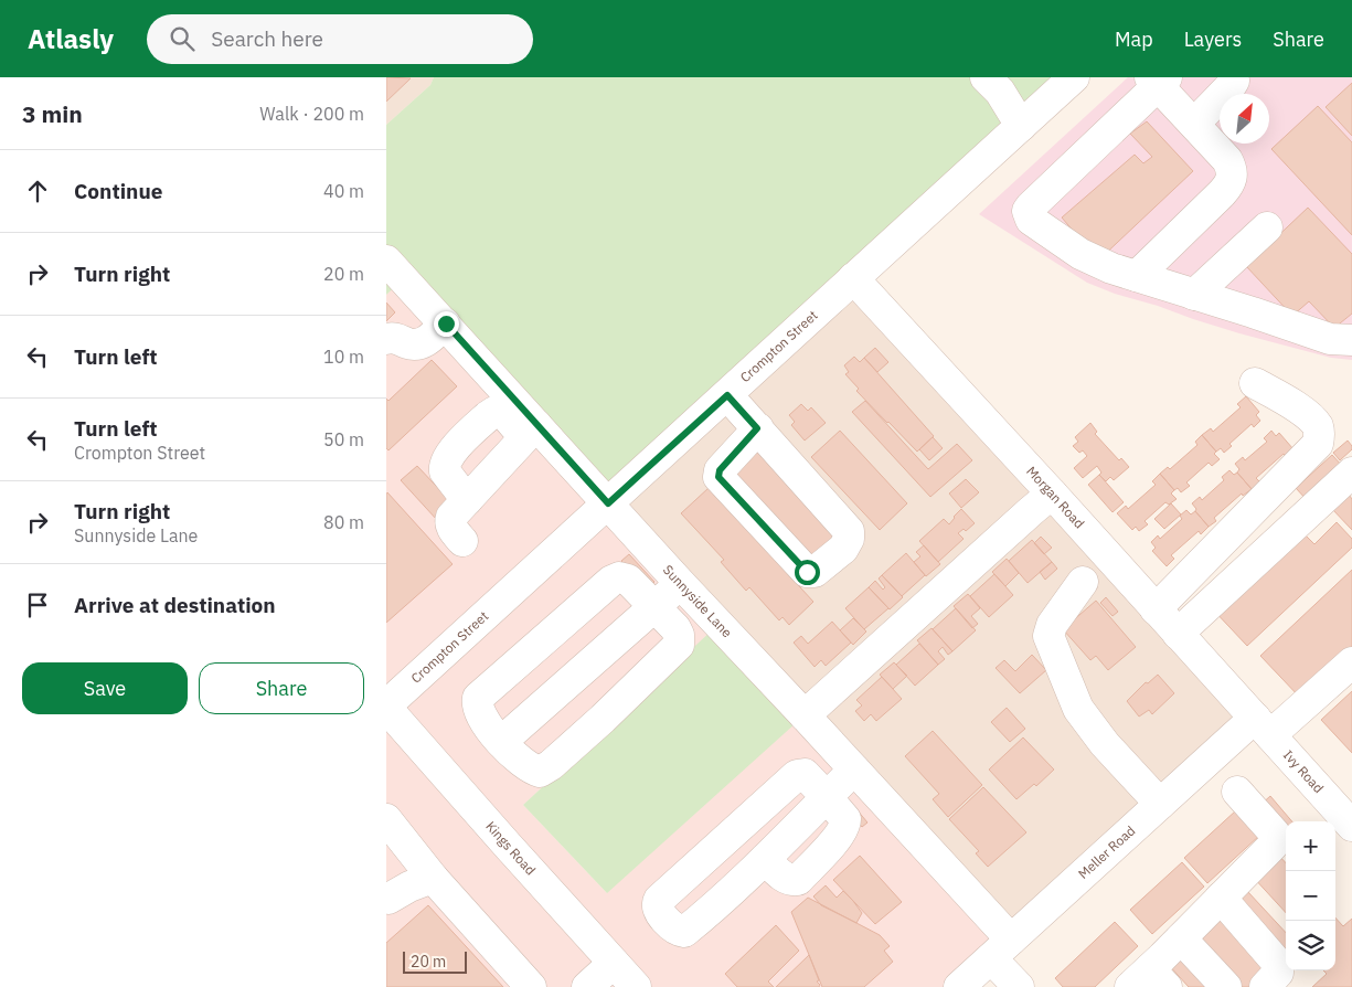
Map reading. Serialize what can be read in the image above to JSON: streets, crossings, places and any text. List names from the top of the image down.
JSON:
{
  "streets": {
    "street": [
      "Crompton Street",
      "Morgan Road",
      "Sunnyside Lane",
      "Ivy Road",
      "Kings Road",
      "Meller Road"
    ]
  },
  "crossings": [
    ["Crompton Street", "Morgan Road"],
    ["Crompton Street", "Sunnyside Lane"],
    ["Crompton Street", "Kings Road"],
    ["Morgan Road", "Ivy Road"],
    ["Morgan Road", "Meller Road"],
    ["Sunnyside Lane", "Meller Road"],
    ["Ivy Road", "Meller Road"]
  ],
  "scale_bar": "20 m",
  "north": "top right",
  "page": {
    "header": "Atlasly",
    "search": "Search here",
    "nav": ["Map", "Layers", "Share"],
    "heading": ["3 min", "Walk · 200 m"],
    "list": [
      ["Continue", "40 m"],
      ["Turn right", "20 m"],
      ["Turn left", "10 m"],
      ["Turn left", "Crompton Street", "50 m"],
      ["Turn right", "Sunnyside Lane", "80 m"],
      "Arrive at destination"
    ],
    "buttons": ["Save", "Share"],
    "map_buttons": ["+", "−"],
    "scale": "20 m"
  }
}
